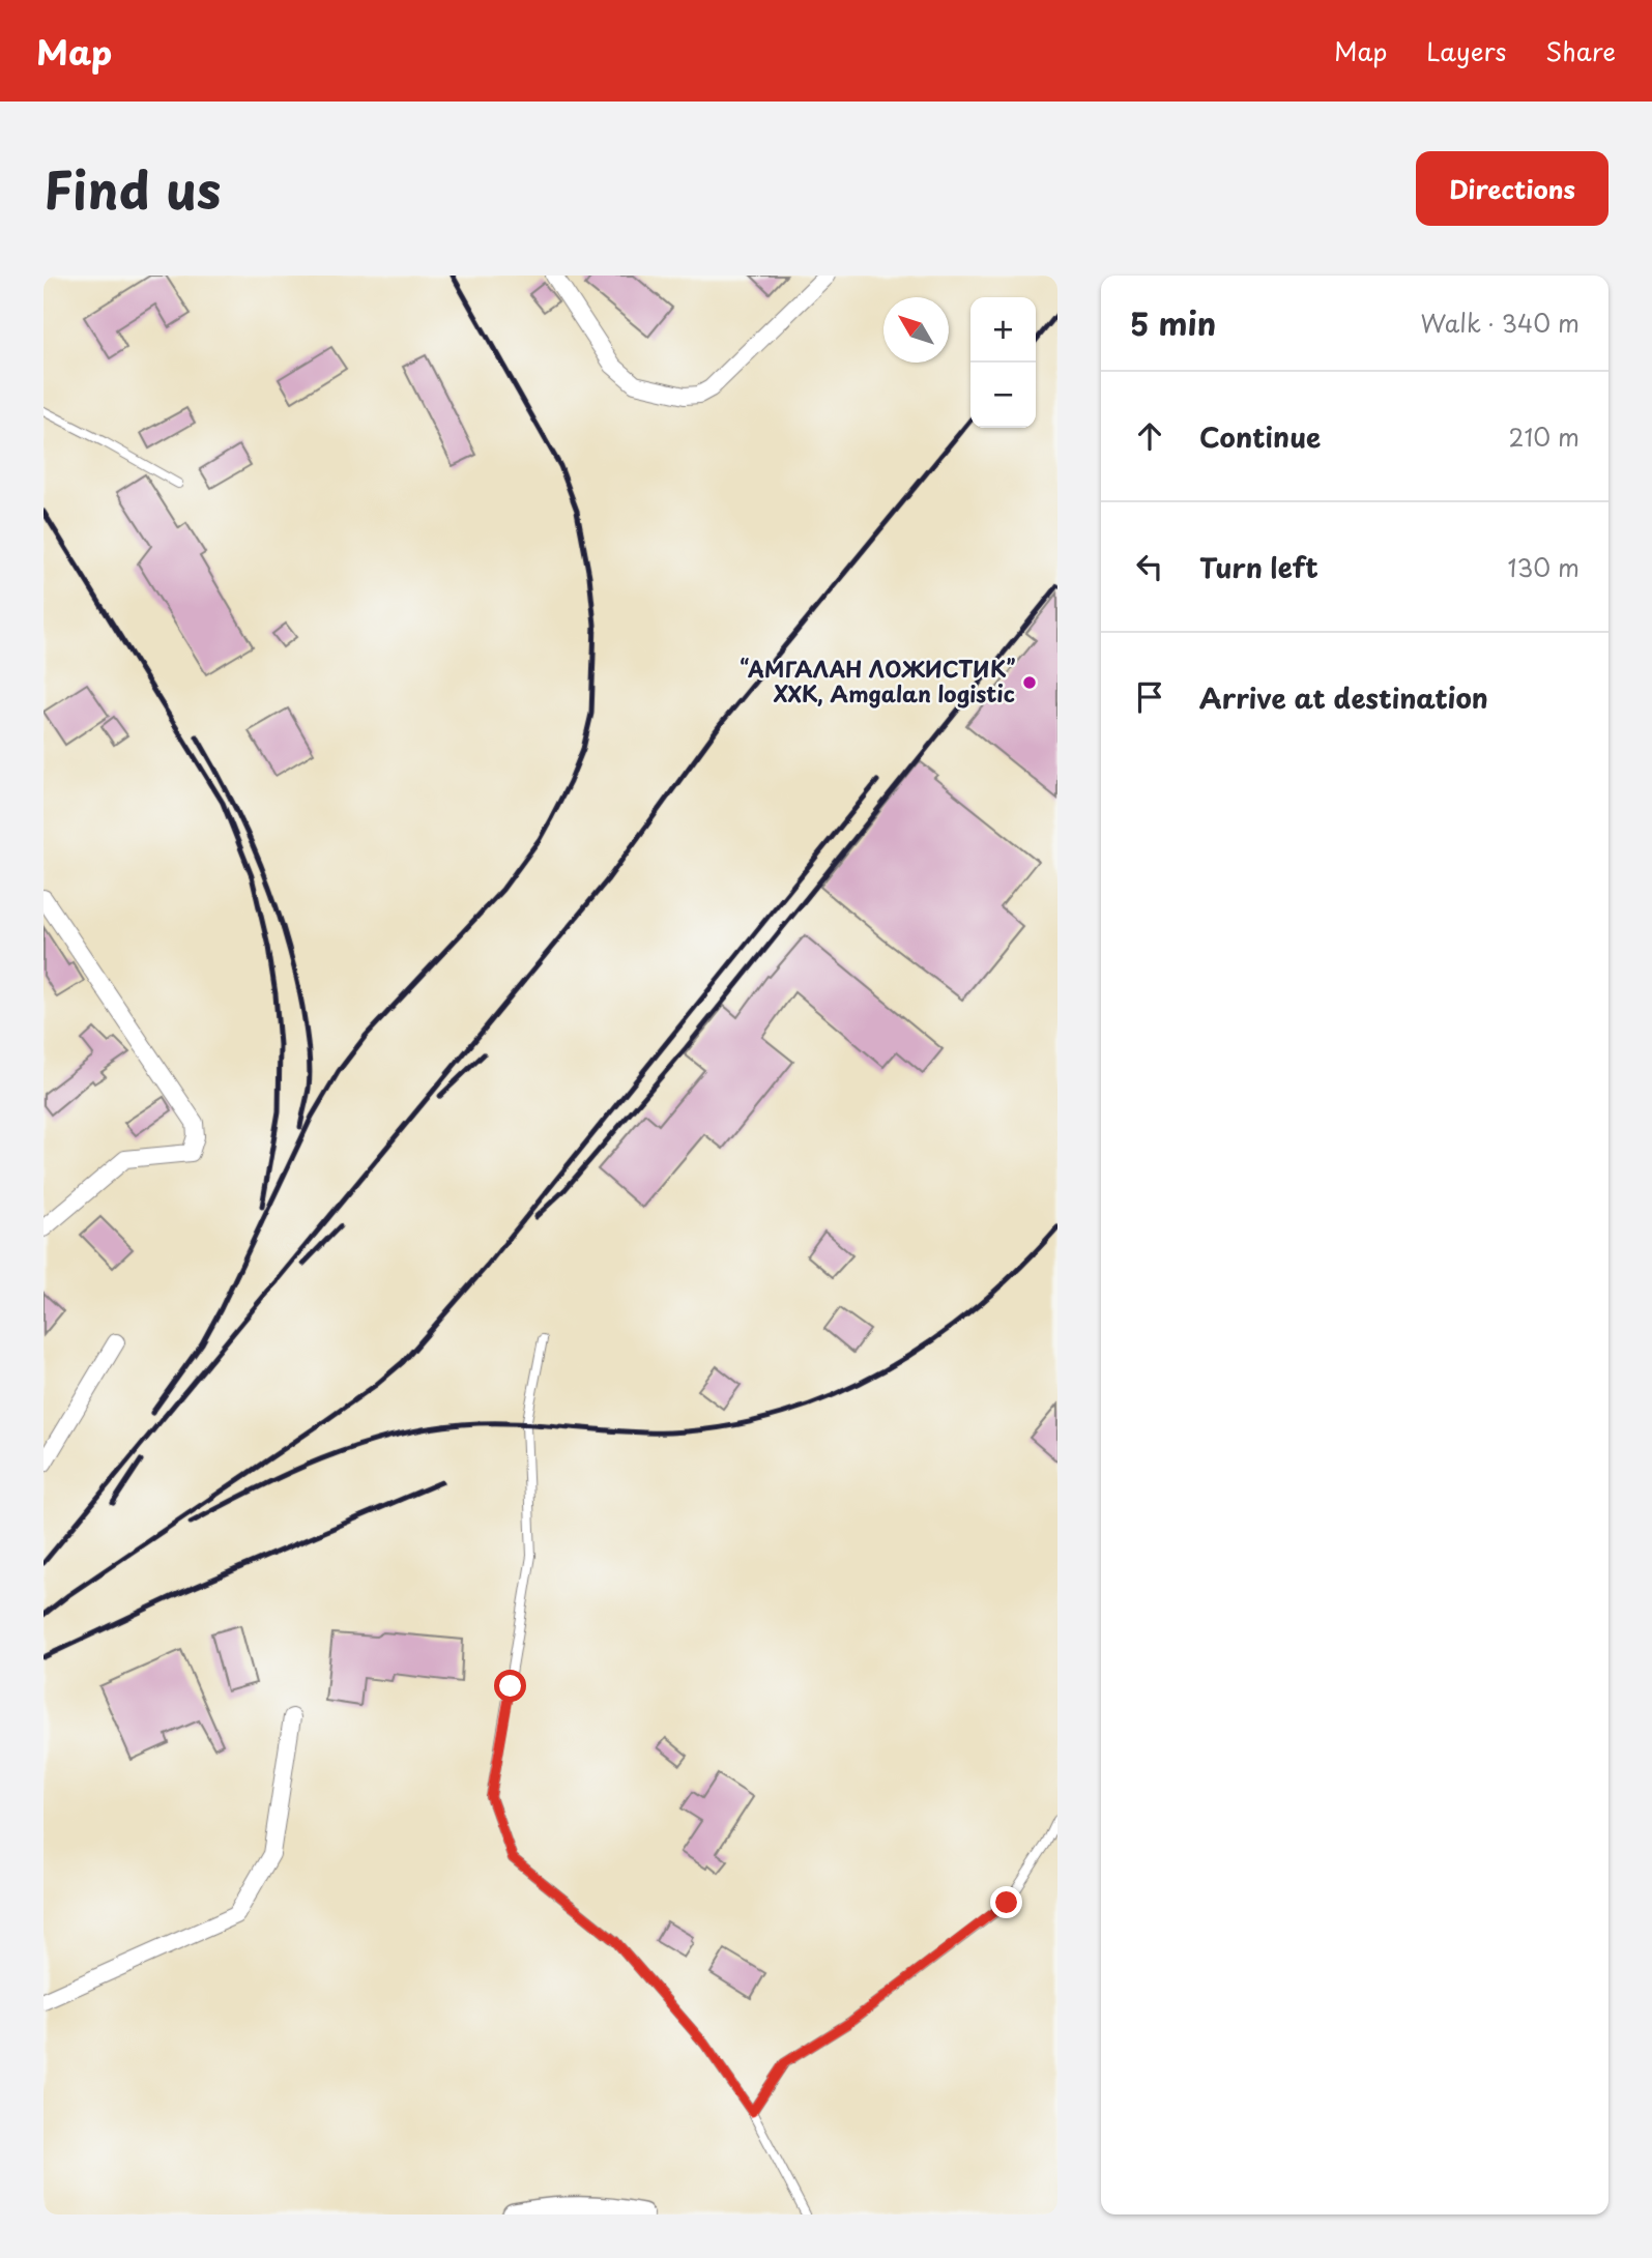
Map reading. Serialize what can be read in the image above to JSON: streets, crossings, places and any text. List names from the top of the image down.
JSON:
{
  "places": ["“АМГАЛАН ЛОЖИСТИК” ХХК, Amgalan logistic"],
  "north": "top left",
  "page": {
    "header": "Map",
    "nav": ["Map", "Layers", "Share"],
    "title": "Find us",
    "buttons": "Directions",
    "heading": ["5 min", "Walk · 340 m"],
    "map_buttons": ["+", "−"],
    "list": [
      ["Continue", "210 m"],
      ["Turn left", "130 m"],
      "Arrive at destination"
    ]
  }
}
